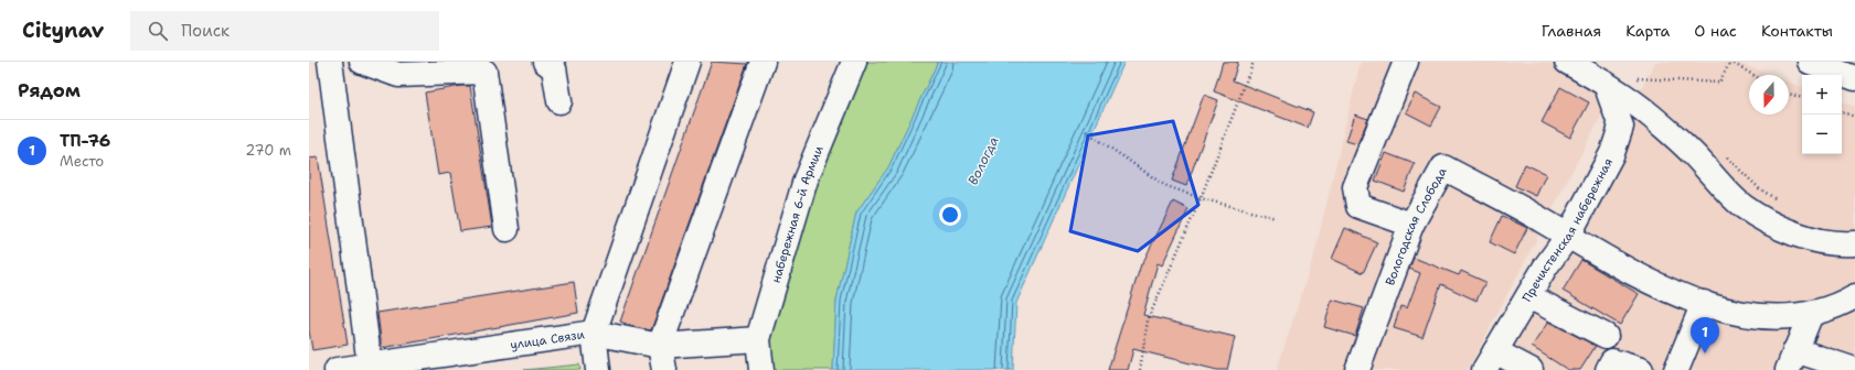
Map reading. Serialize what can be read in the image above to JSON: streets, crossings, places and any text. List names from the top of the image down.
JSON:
{
  "streets": {
    "street": [
      "набережная 6-й Армии",
      "Вологодская Слобода",
      "Пречистенская набережная",
      "улица Связи"
    ]
  },
  "crossings": [
    ["набережная 6-й Армии", "улица Связи"],
    ["Вологодская Слобода", "Пречистенская набережная"]
  ],
  "water": ["Вологда"],
  "north": "bottom",
  "page": {
    "header": "Citynav",
    "search": "Поиск",
    "nav": [
      "Главная",
      "Карта",
      "О нас",
      "Контакты"
    ],
    "heading": "Рядом",
    "map_buttons": ["+", "−"],
    "list": [
      {
        "mark": "1",
        "name": "ТП-76",
        "note": "Место",
        "value": "270 m"
      }
    ],
    "pins": "1"
  }
}
